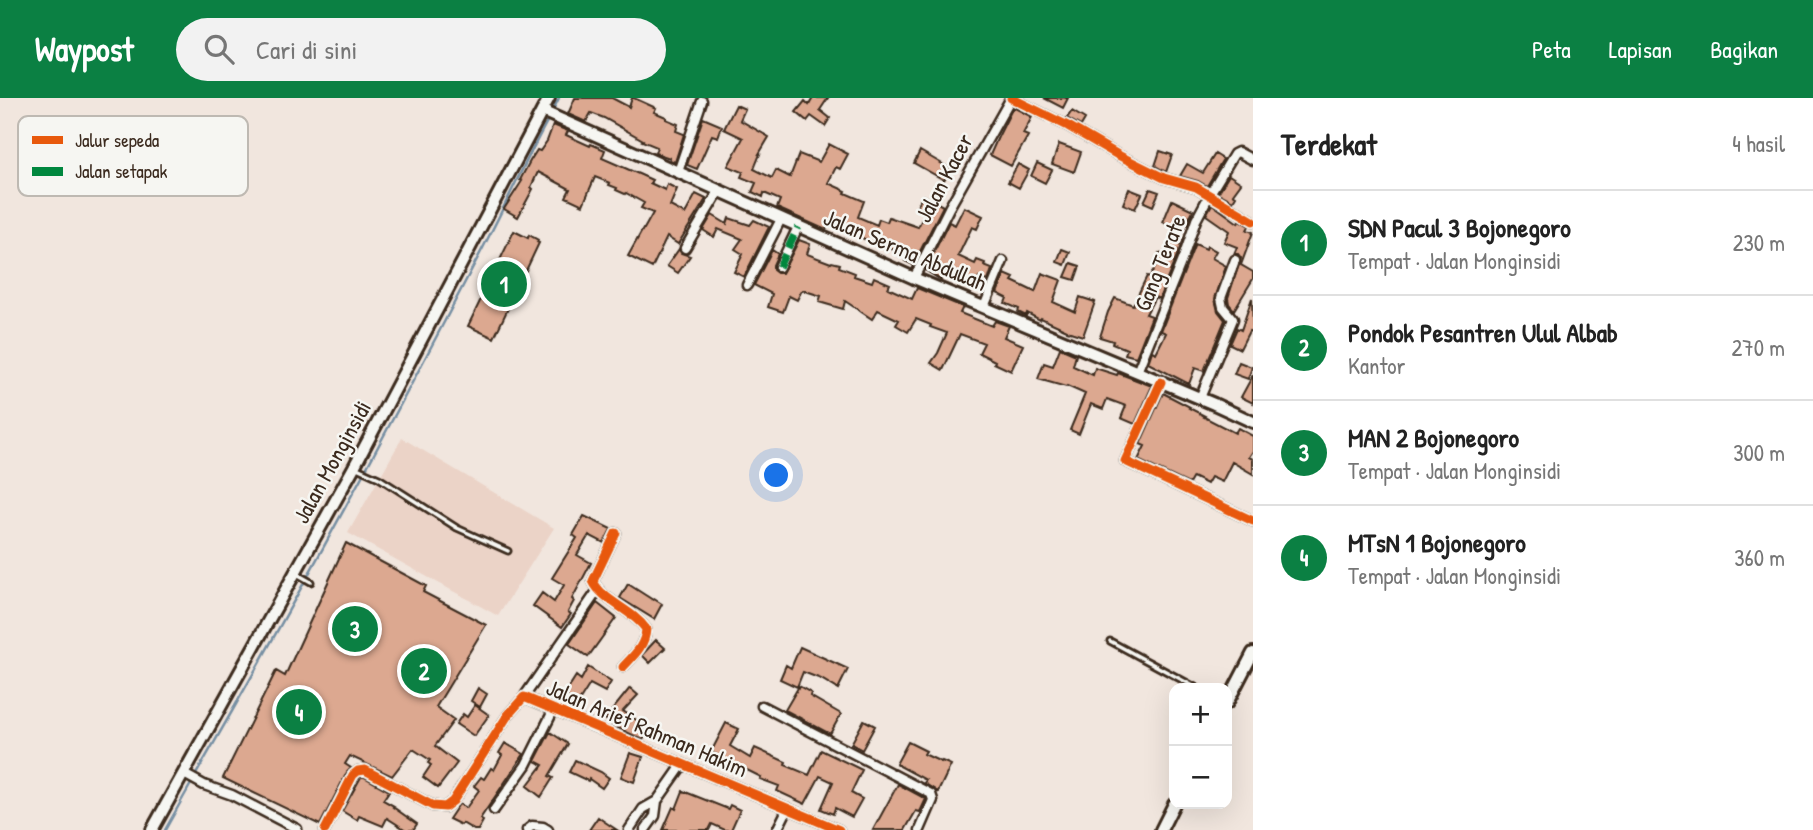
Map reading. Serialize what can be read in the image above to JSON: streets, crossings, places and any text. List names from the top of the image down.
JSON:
{
  "streets": {
    "main road": ["Jalan Serma Abdullah", "Jalan Monginsidi"],
    "street": ["Jalan Kacer", "Gang Terate", "Jalan Arief Rahman Hakim"]
  },
  "crossings": [
    ["Jalan Kacer", "Jalan Serma Abdullah"],
    ["Jalan Serma Abdullah", "Gang Terate"],
    ["Jalan Serma Abdullah", "Jalan Monginsidi"]
  ],
  "legend": ["Jalur sepeda", "Jalan setapak"],
  "page": {
    "header": "Waypost",
    "search": "Cari di sini",
    "nav": ["Peta", "Lapisan", "Bagikan"],
    "heading": ["Terdekat", "4 hasil"],
    "list": [
      {
        "mark": "1",
        "name": "SDN Pacul 3 Bojonegoro",
        "note": "Tempat · Jalan Monginsidi",
        "value": "230 m"
      },
      {
        "mark": "2",
        "name": "Pondok Pesantren Ulul Albab",
        "note": "Kantor",
        "value": "270 m"
      },
      {
        "mark": "3",
        "name": "MAN 2 Bojonegoro",
        "note": "Tempat · Jalan Monginsidi",
        "value": "300 m"
      },
      {
        "mark": "4",
        "name": "MTsN 1 Bojonegoro",
        "note": "Tempat · Jalan Monginsidi",
        "value": "360 m"
      }
    ],
    "pins": [
      "1",
      "3",
      "2",
      "4"
    ],
    "map_buttons": ["+", "−"]
  }
}
